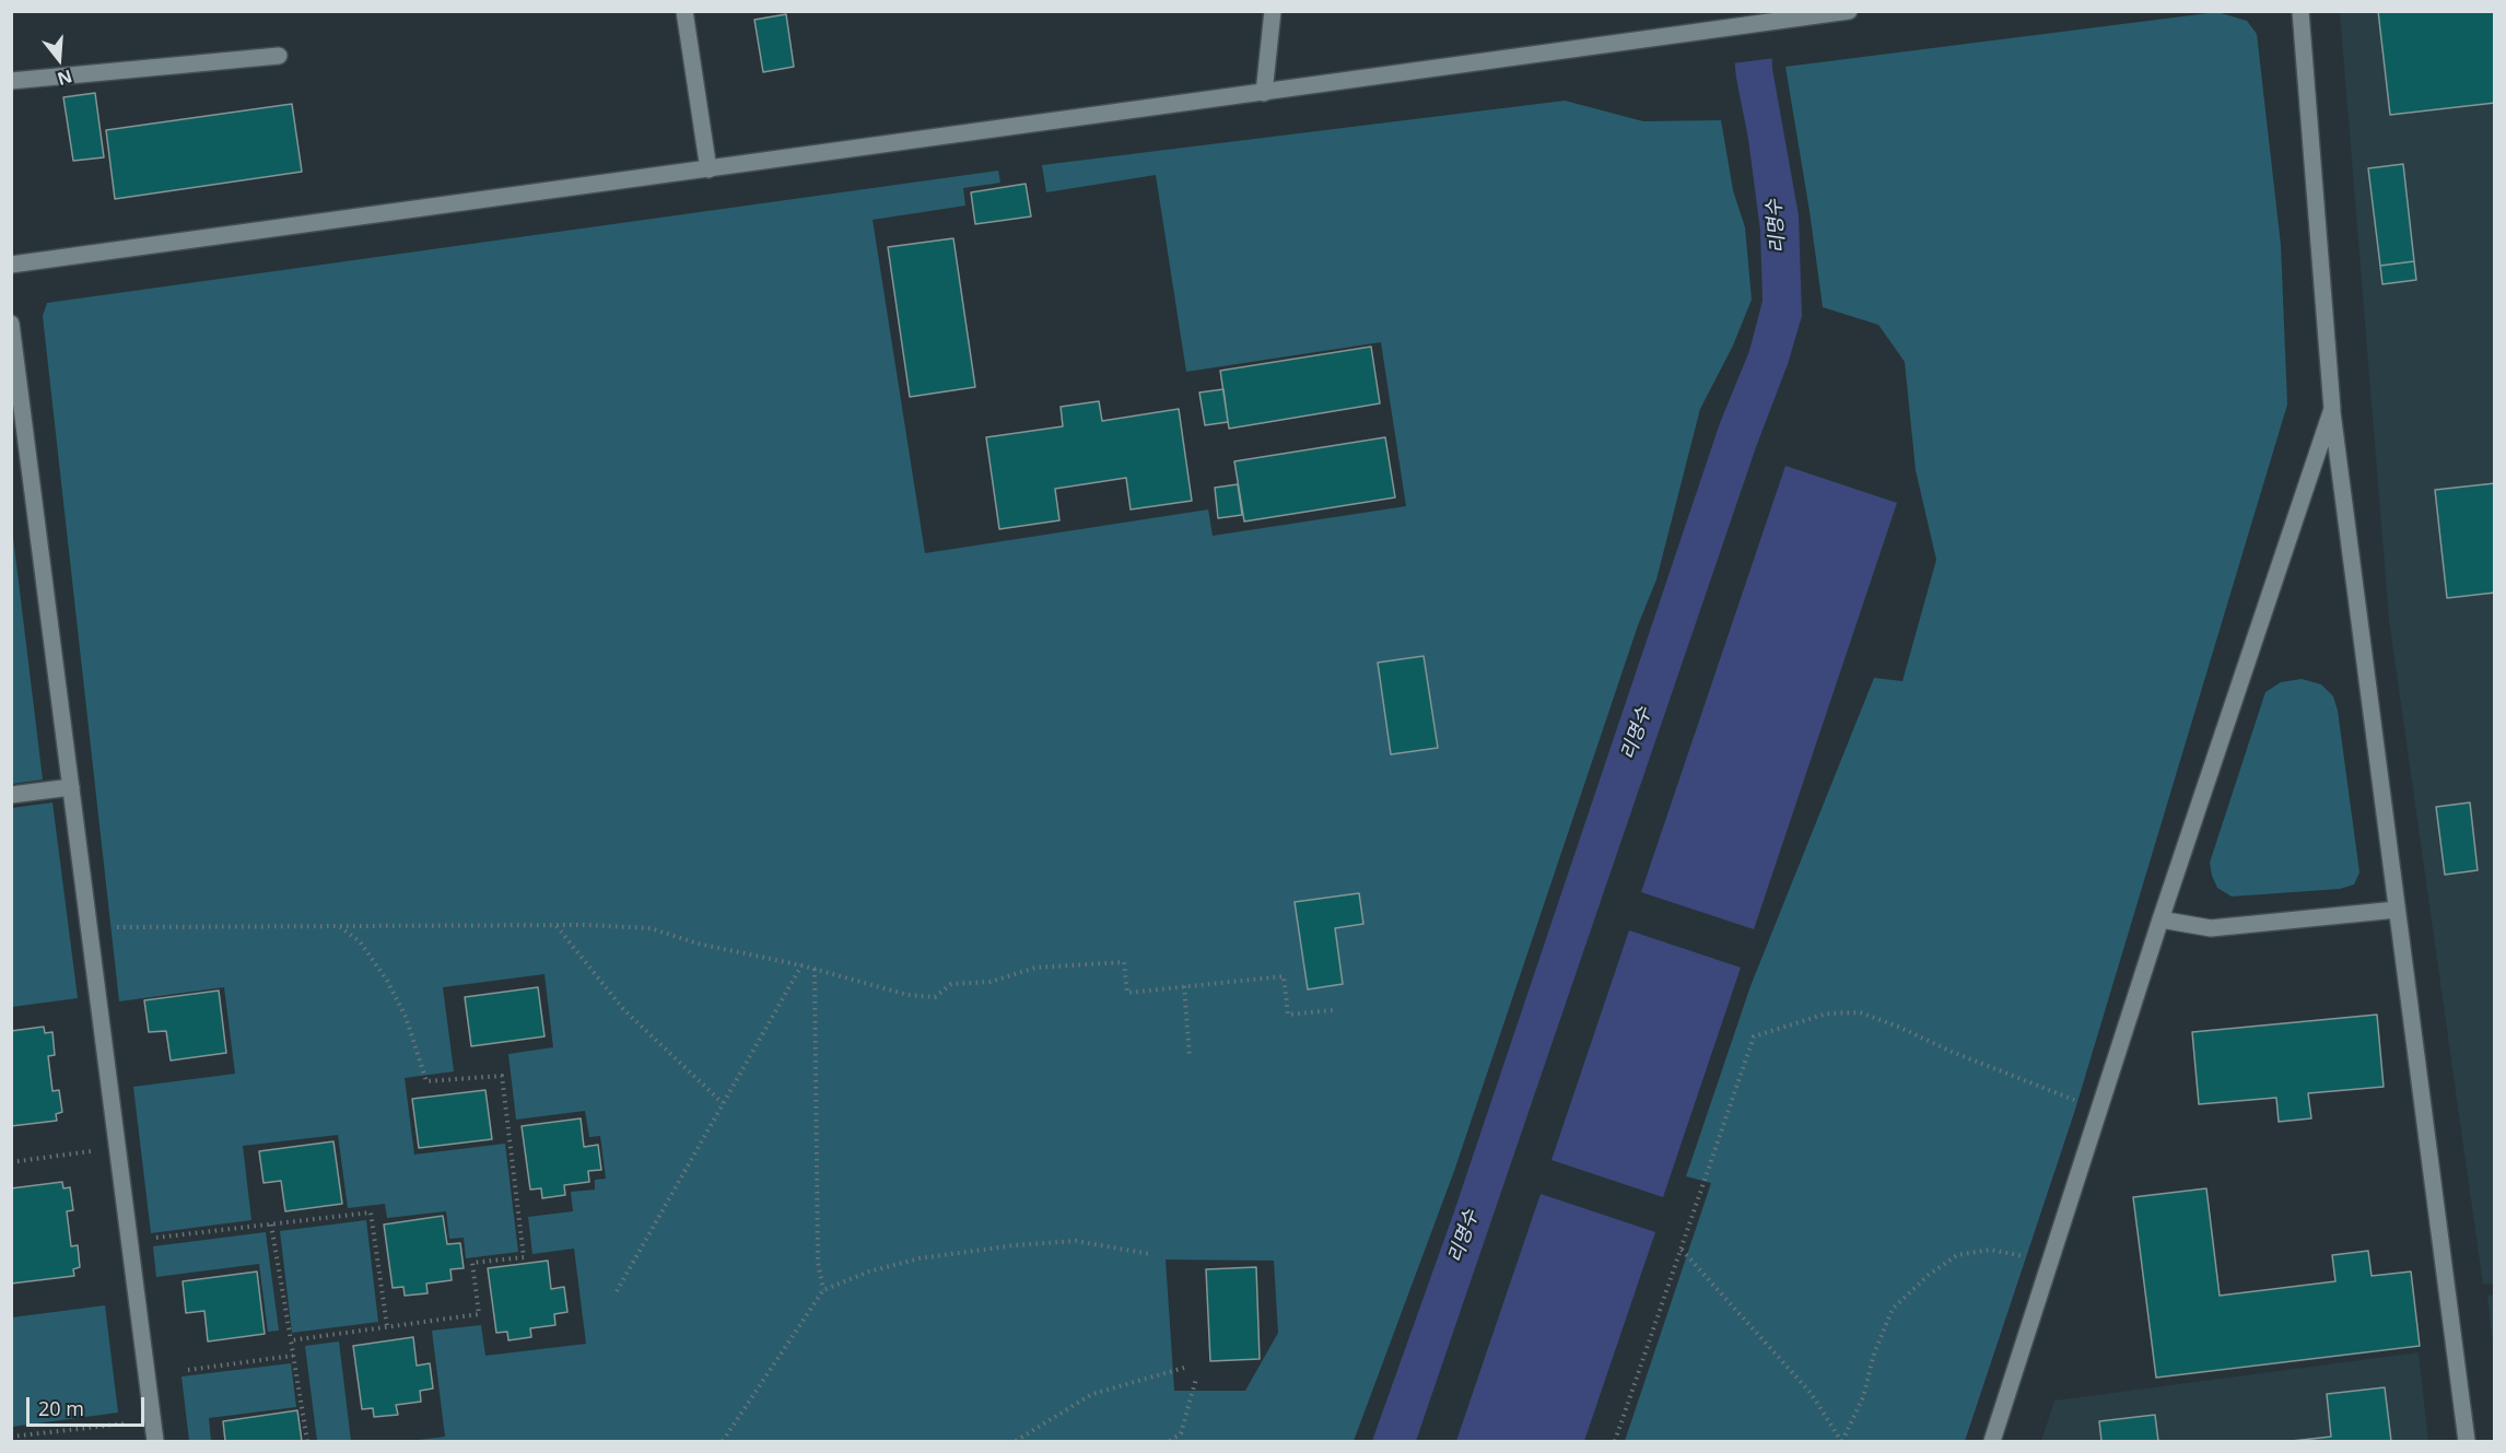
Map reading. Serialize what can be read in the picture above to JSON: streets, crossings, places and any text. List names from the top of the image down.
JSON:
{
  "water": ["리명수"],
  "scale_bar": "20 m",
  "north": "bottom"
}
